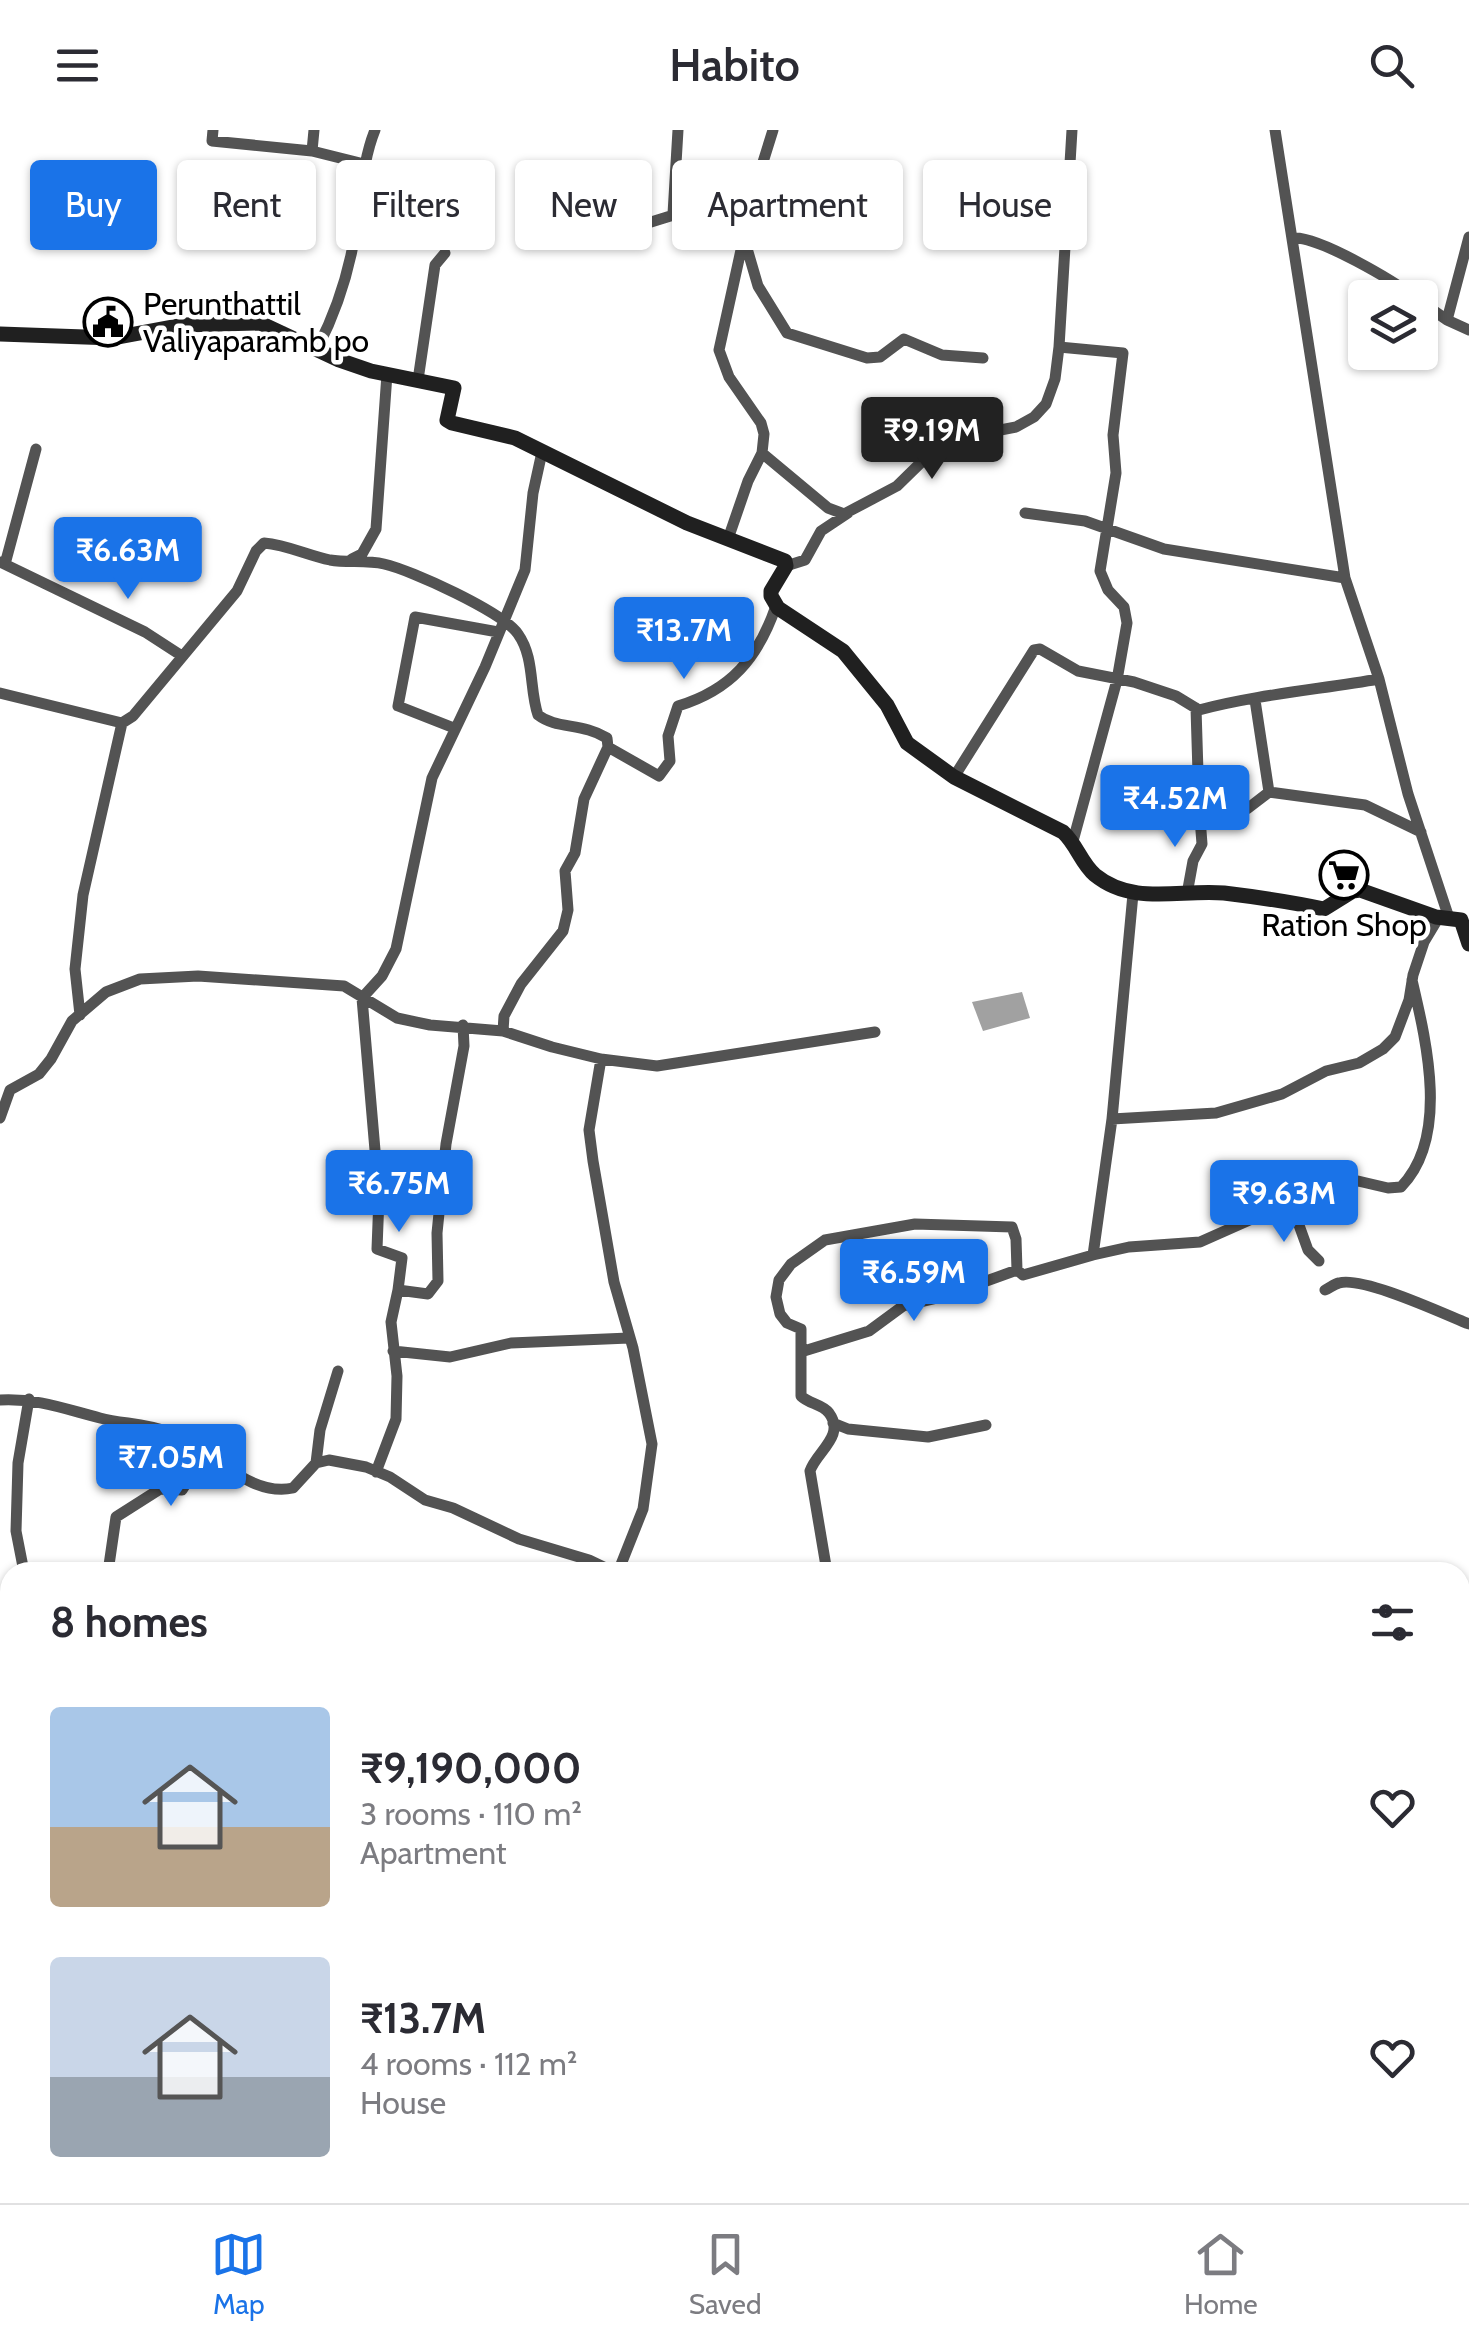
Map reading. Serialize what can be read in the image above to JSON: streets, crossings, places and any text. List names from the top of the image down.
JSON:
{
  "places": {
    "public building": ["Perunthattil Valiyaparamb po"],
    "supermarket": ["Ration Shop"]
  },
  "page": {
    "header": "Habito",
    "chip": [
      "Buy",
      "Rent",
      "Filters",
      "New",
      "Apartment",
      "House"
    ],
    "price": [
      "₹9.19M",
      "₹6.63M",
      "₹13.7M",
      "₹4.52M",
      "₹6.75M",
      "₹9.63M",
      "₹6.59M",
      "₹7.05M"
    ],
    "heading": "8 homes",
    "list": [
      {
        "name": "₹9,190,000",
        "note": "3 rooms · 110 m² · Apartment"
      },
      {
        "name": "₹13.7M",
        "note": "4 rooms · 112 m² · House"
      }
    ],
    "tabs": ["Map", "Saved", "Home"]
  }
}
